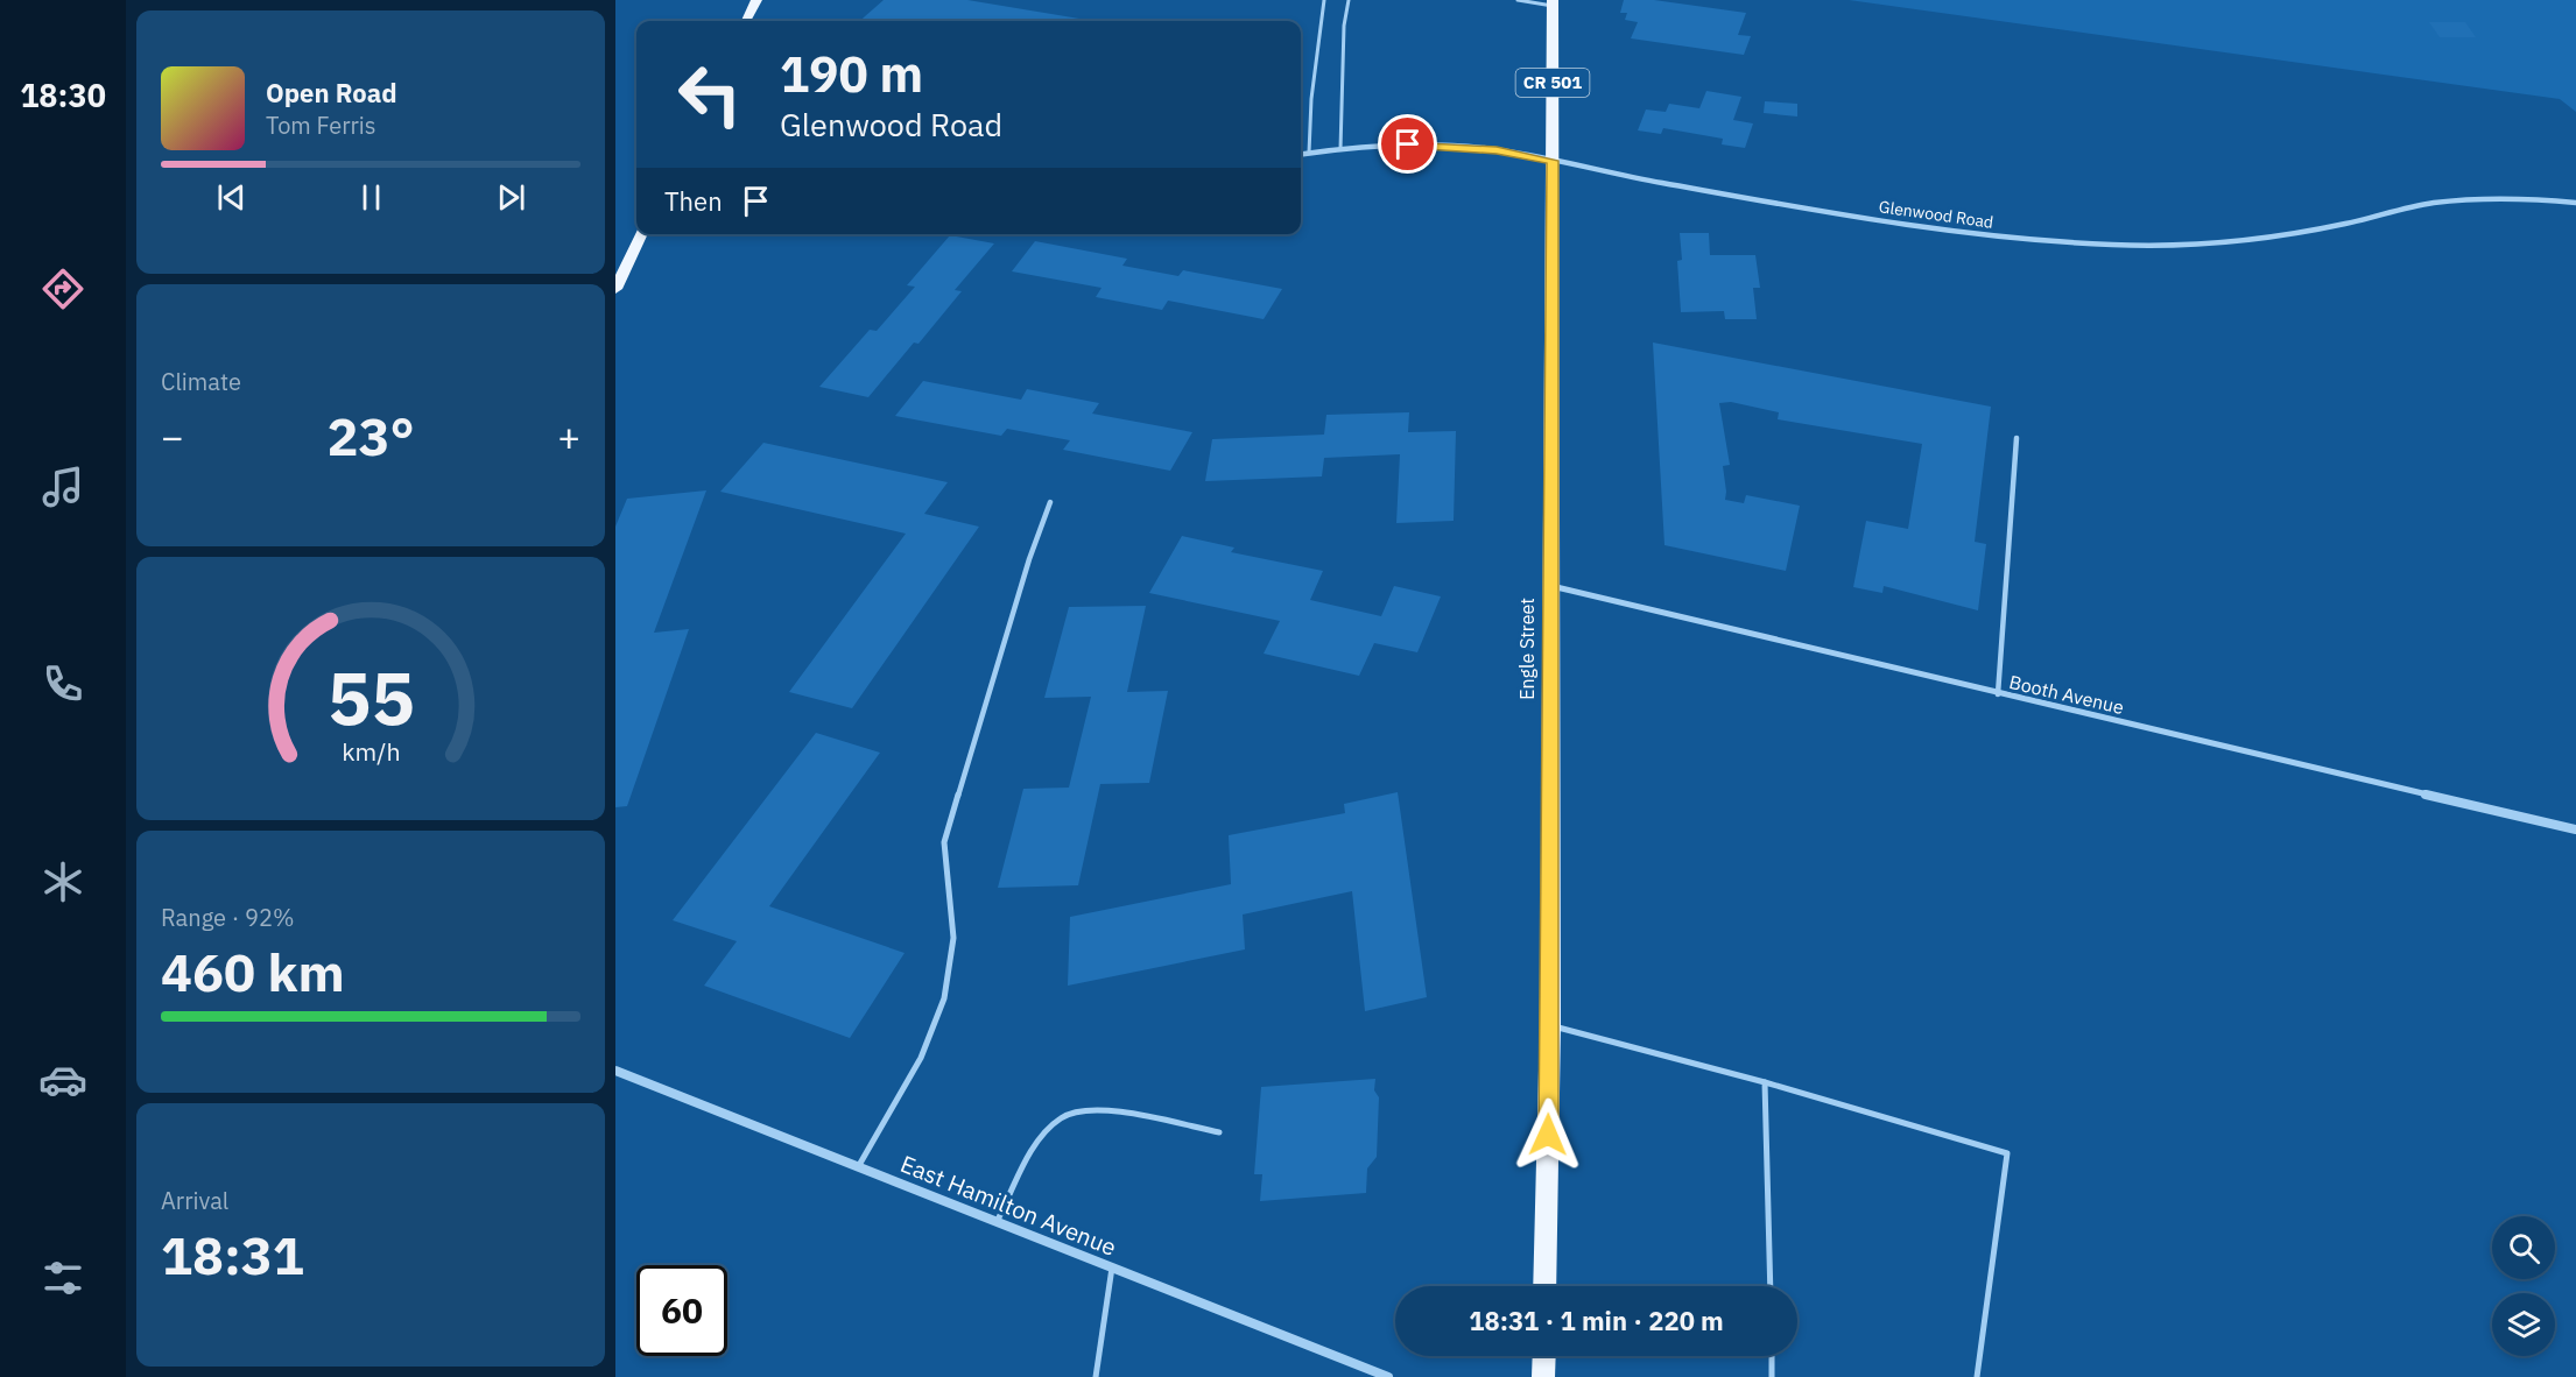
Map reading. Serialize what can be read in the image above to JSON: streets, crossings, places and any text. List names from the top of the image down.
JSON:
{
  "streets": {
    "main road": ["CR 501", "Engle Street"],
    "street": ["Glenwood Road", "Booth Avenue", "East Hamilton Avenue"]
  },
  "crossings": [
    ["Glenwood Road", "Engle Street"],
    ["Engle Street", "Booth Avenue"]
  ],
  "page": {
    "tabs": "18:30",
    "turn": ["190 m", "Glenwood Road"],
    "song": ["Open Road", "Tom Ferris"],
    "then": "Then",
    "tile": [
      "Climate",
      ["Range · 92%", "460 km"],
      ["Arrival", "18:31"]
    ],
    "heat": ["−", "23°", "+"],
    "limit": "60",
    "trip": "18:31 · 1 min · 220 m",
    "gauge": ["55", "km/h"]
  }
}
